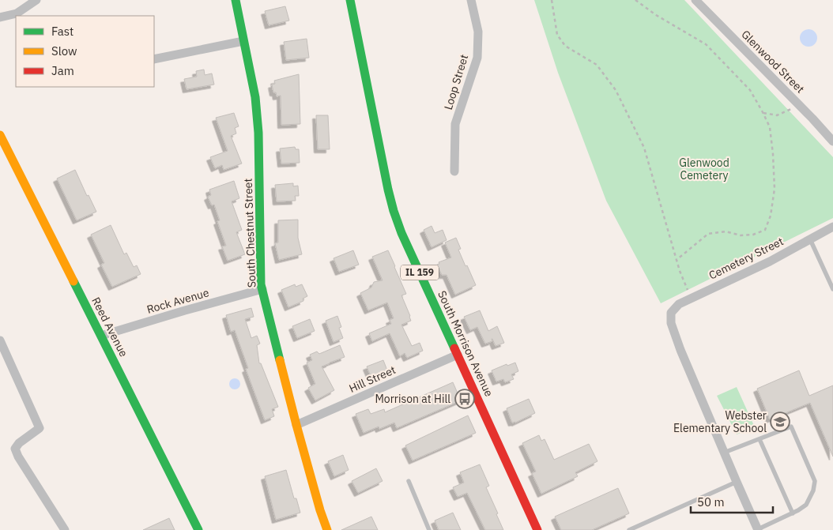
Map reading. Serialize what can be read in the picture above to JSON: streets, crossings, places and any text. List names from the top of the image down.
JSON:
{
  "streets": {
    "street": [
      "Glenwood Street",
      "Loop Street",
      "South Chestnut Street",
      "Cemetery Street",
      "IL 159",
      "Rock Avenue",
      "Reed Avenue",
      "South Morrison Avenue",
      "Hill Street"
    ]
  },
  "crossings": [
    ["South Chestnut Street", "Rock Avenue"],
    ["South Chestnut Street", "Hill Street"],
    ["Rock Avenue", "Reed Avenue"],
    ["South Morrison Avenue", "Hill Street"]
  ],
  "parks": ["Glenwood Cemetery"],
  "places": {
    "bus stop": ["Morrison at Hill"],
    "school or university": ["Webster Elementary School"]
  },
  "legend": ["Fast", "Slow", "Jam"],
  "scale_bar": "50 m"
}
